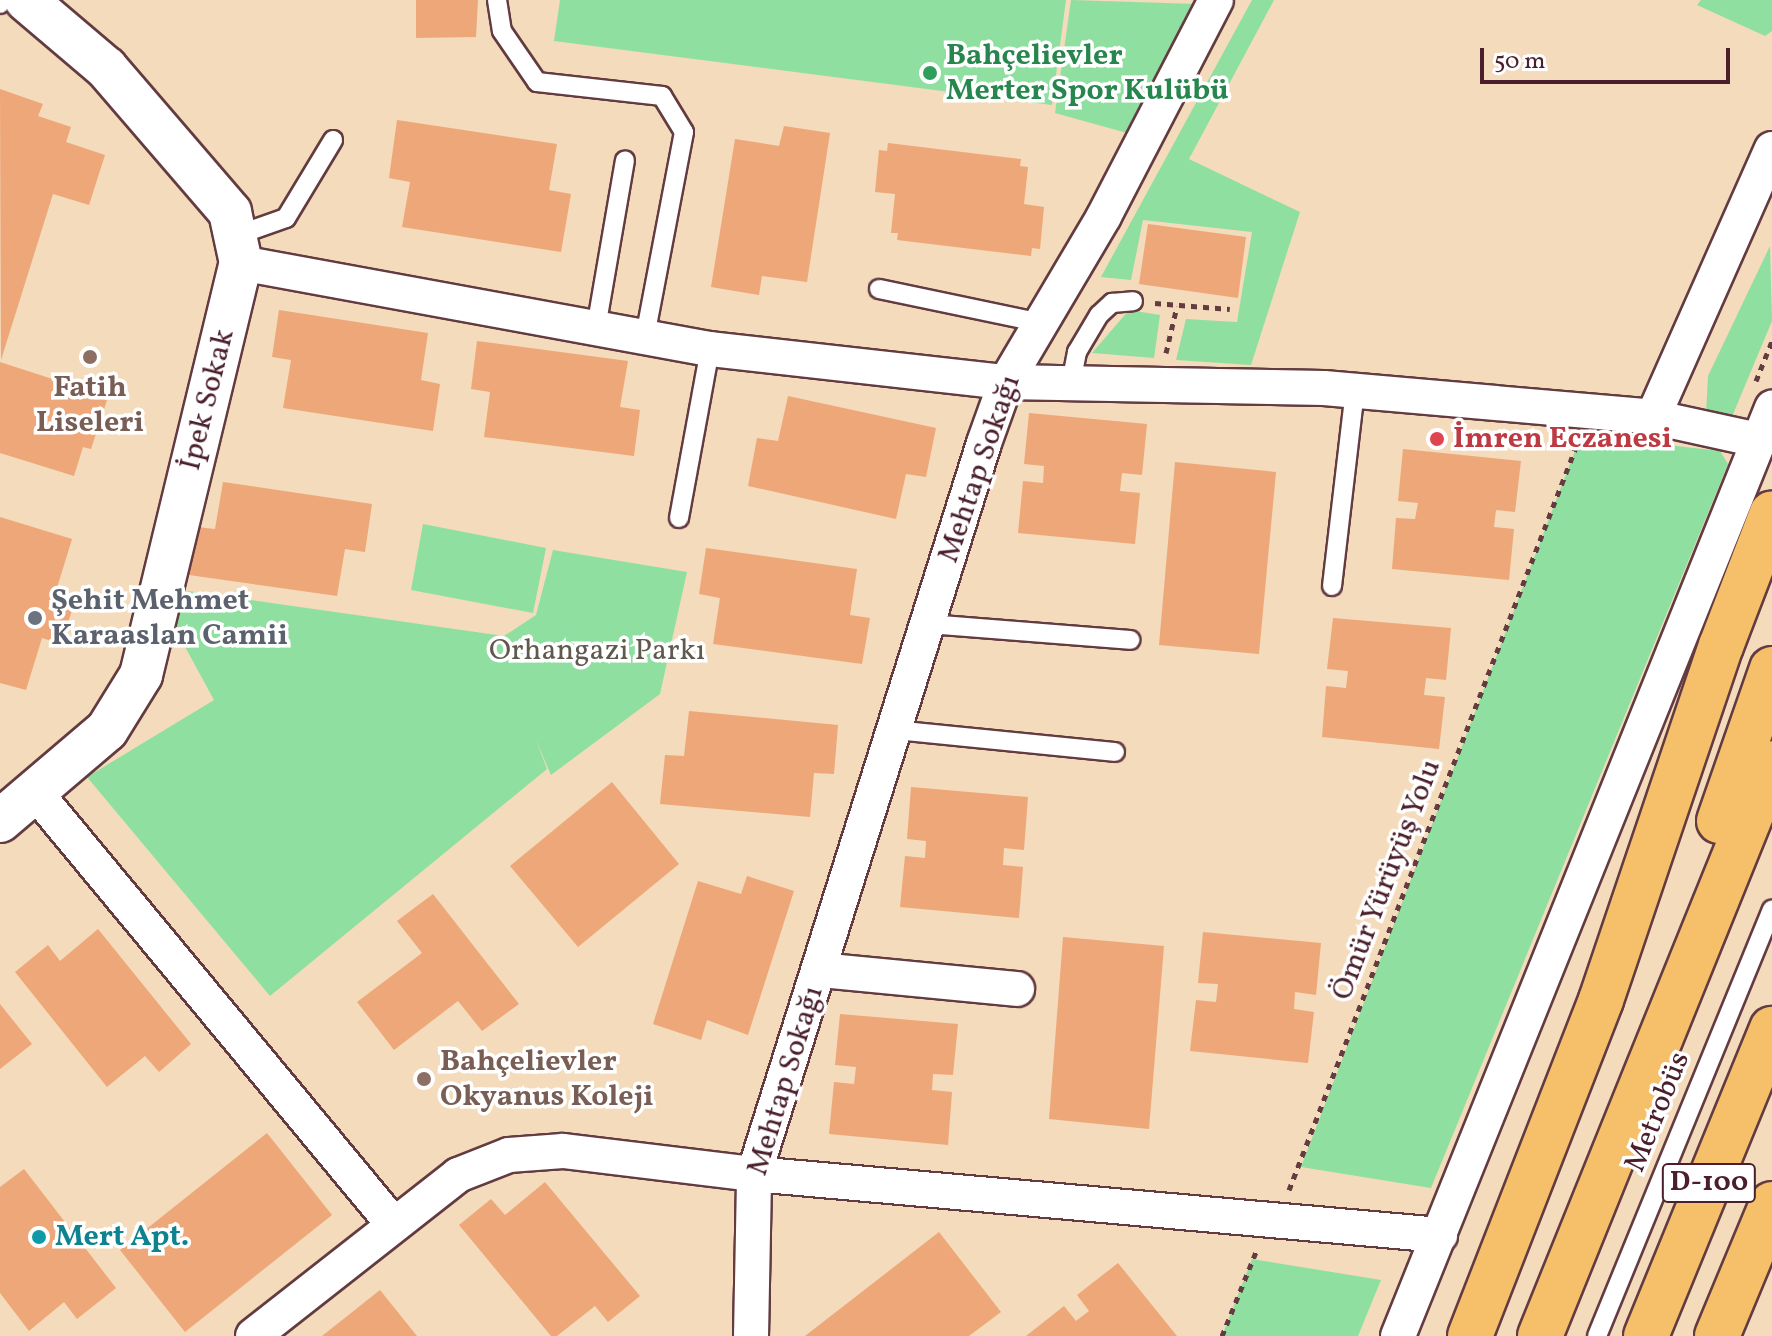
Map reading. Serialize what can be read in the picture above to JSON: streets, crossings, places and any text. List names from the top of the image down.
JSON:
{
  "streets": {
    "main road": ["D-100"],
    "street": ["İpek Sokak", "Mehtap Sokağı"],
    "lane": ["Metrobüs"],
    "path": ["Ömür Yürüyüş Yolu"]
  },
  "parks": ["Orhangazi Parkı"],
  "places": [
    "Bahçelievler Merter Spor Kulübü",
    "Fatih Liseleri",
    "İmren Eczanesi",
    "Şehit Mehmet Karaaslan Camii",
    "Bahçelievler Okyanus Koleji",
    "Mert Apt."
  ],
  "scale_bar": "50 m"
}
